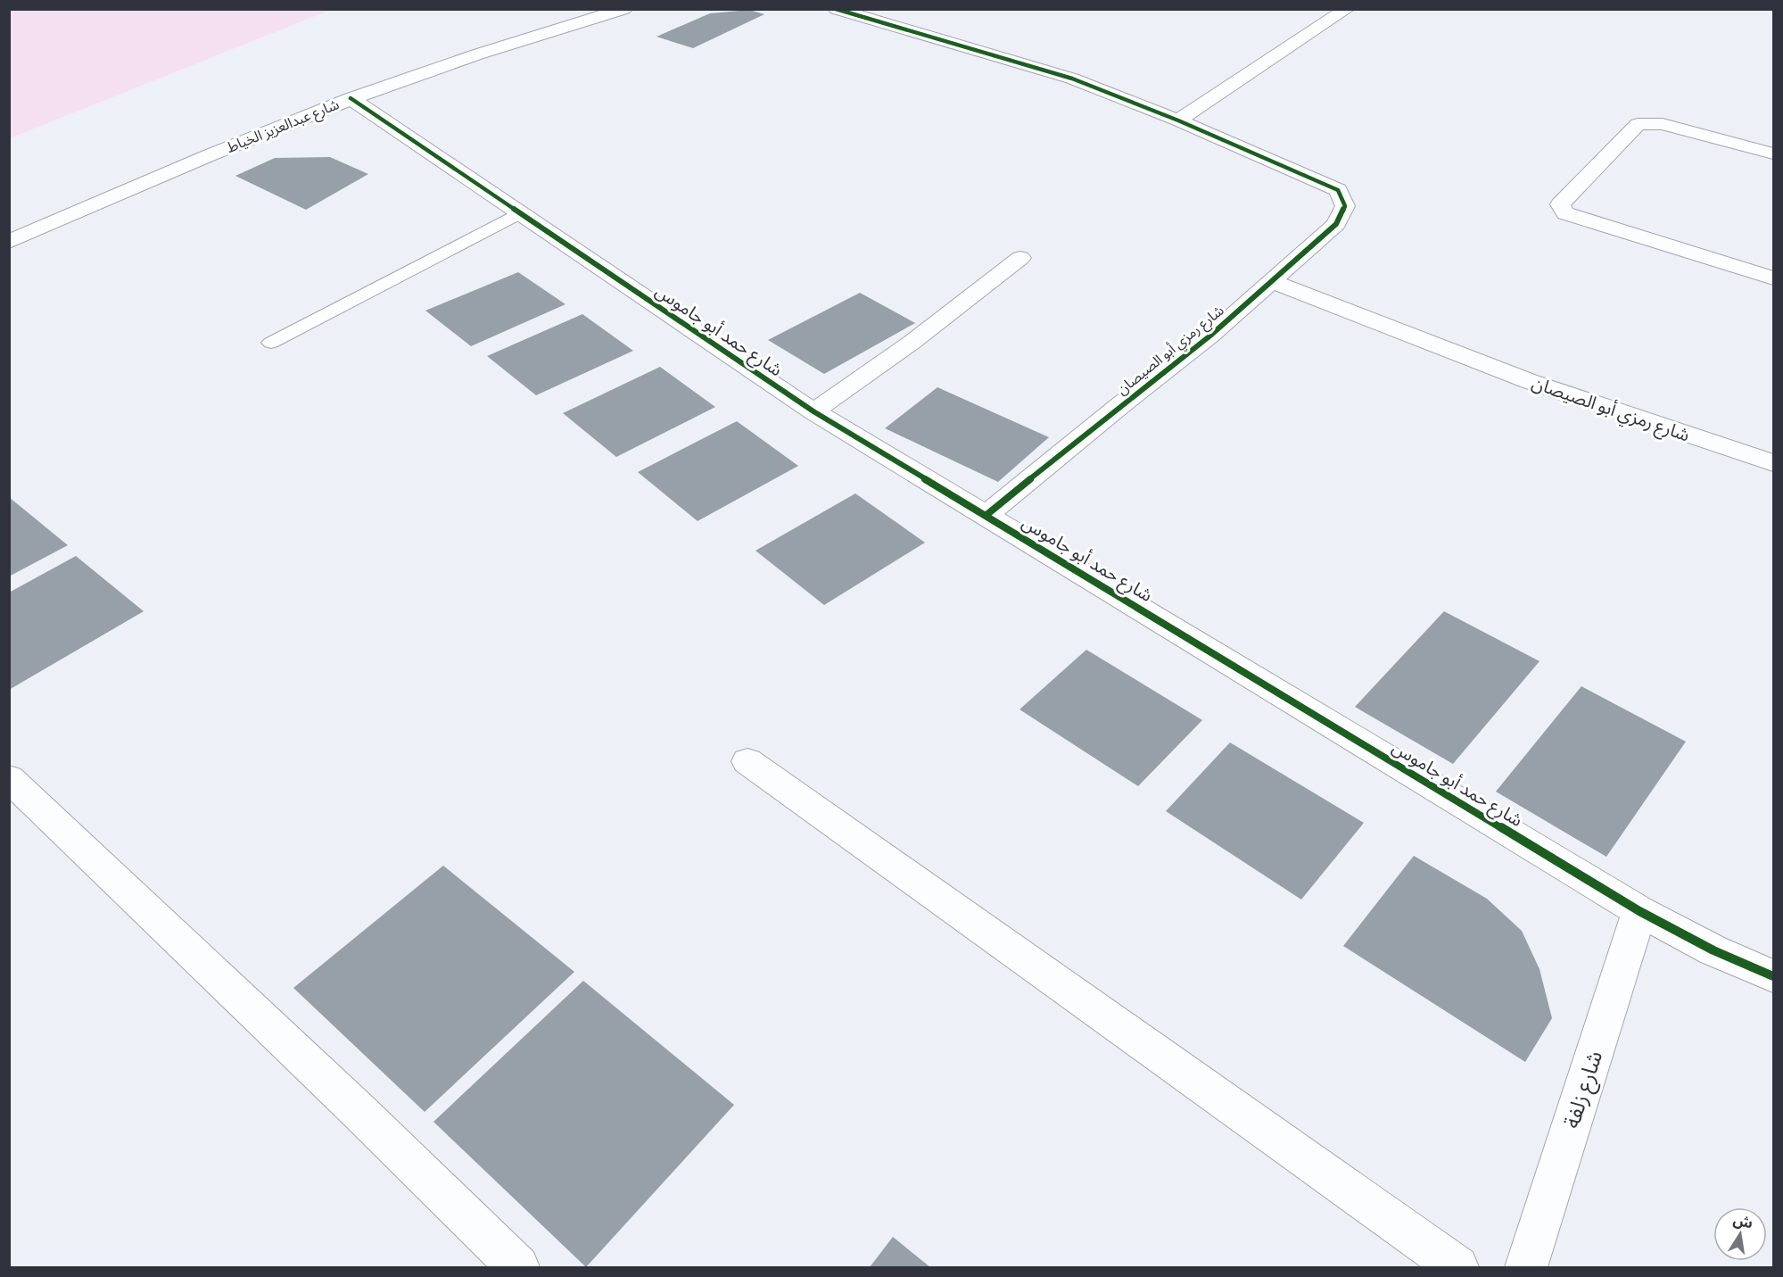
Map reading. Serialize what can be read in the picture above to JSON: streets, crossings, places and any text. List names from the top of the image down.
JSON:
{
  "streets": {
    "street": [
      "شارع عبدالعزيز الخياط",
      "شارع حمد أبو جاموس",
      "شارع رمزي أبو الصيصان",
      "شارع زلفة"
    ]
  },
  "crossings": [
    ["شارع عبدالعزيز الخياط", "شارع حمد أبو جاموس"],
    ["شارع حمد أبو جاموس", "شارع رمزي أبو الصيصان"],
    ["شارع حمد أبو جاموس", "شارع زلفة"]
  ],
  "north": "top"
}
